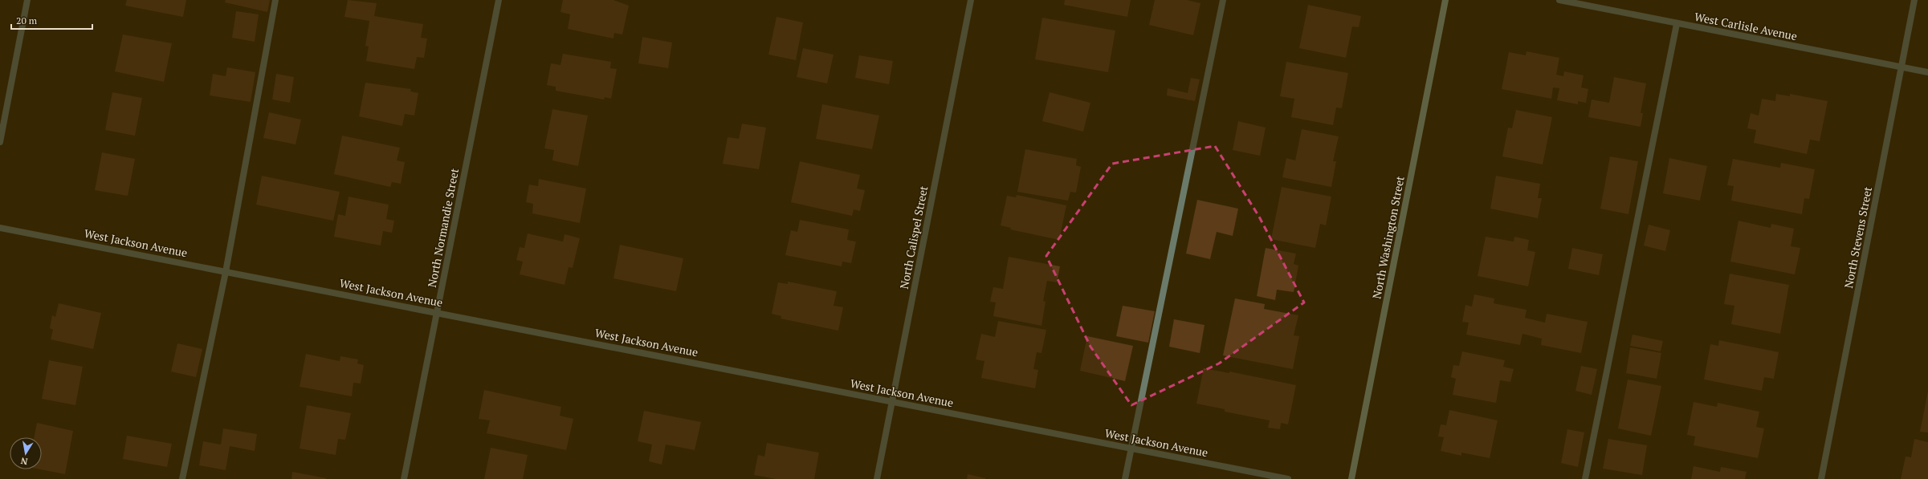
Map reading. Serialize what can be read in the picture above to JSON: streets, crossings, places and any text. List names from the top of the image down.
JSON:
{
  "streets": {
    "main road": ["North Washington Street"],
    "street": [
      "West Carlisle Avenue",
      "North Normandie Street",
      "North Calispel Street",
      "North Stevens Street",
      "West Jackson Avenue"
    ]
  },
  "crossings": [
    ["West Carlisle Avenue", "North Stevens Street"],
    ["North Normandie Street", "West Jackson Avenue"],
    ["North Calispel Street", "West Jackson Avenue"]
  ],
  "scale_bar": "20 m",
  "north": "bottom"
}
